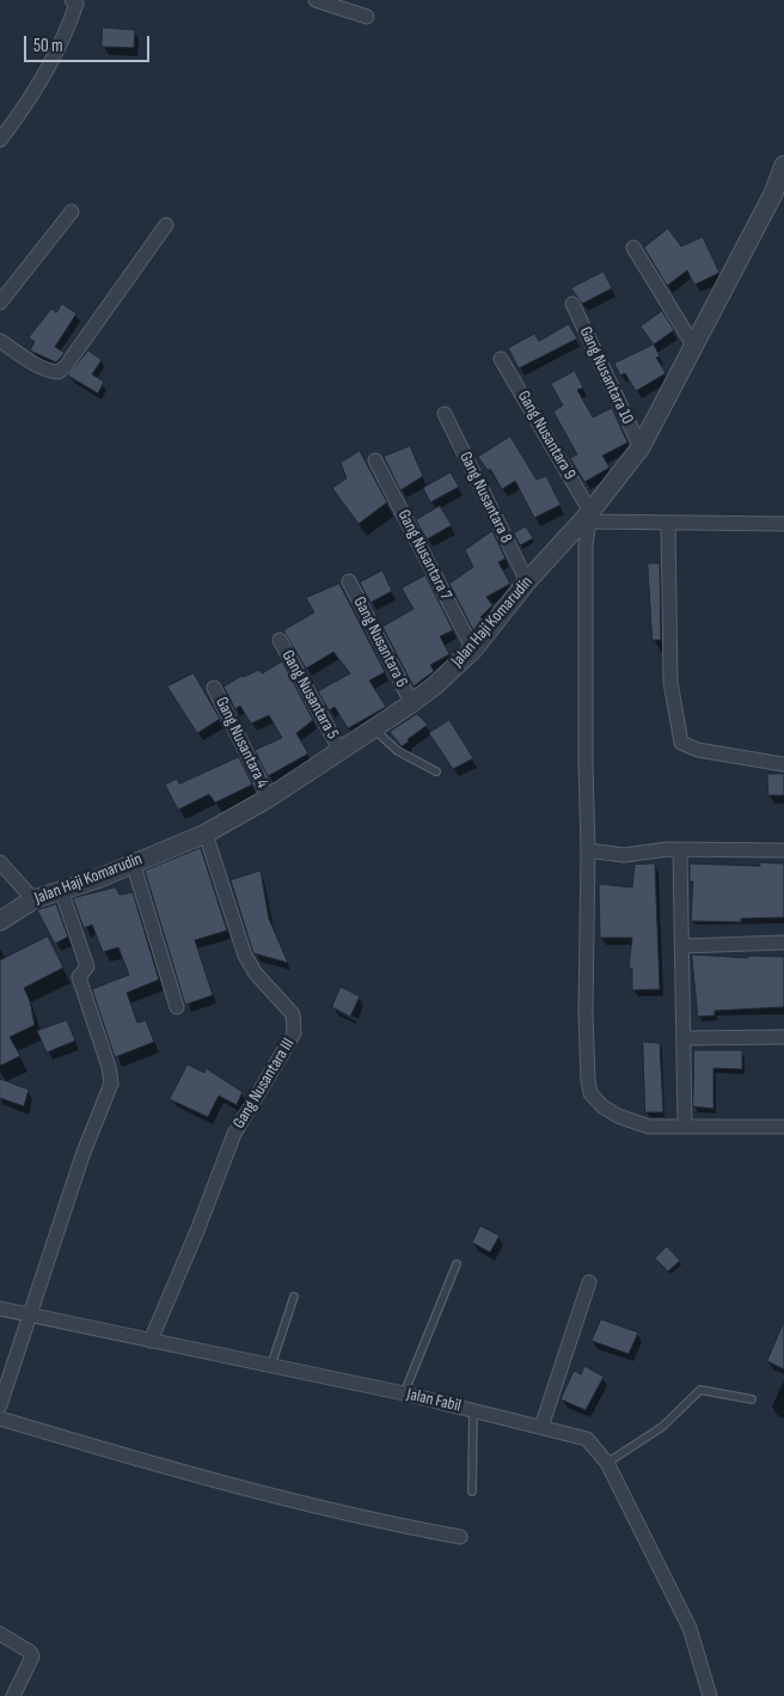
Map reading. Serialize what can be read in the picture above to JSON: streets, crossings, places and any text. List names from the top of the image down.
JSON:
{
  "streets": {
    "street": [
      "Gang Nusantara 10",
      "Gang Nusantara 9",
      "Gang Nusantara 8",
      "Gang Nusantara 7",
      "Jalan Haji Komarudin",
      "Gang Nusantara 6",
      "Gang Nusantara 5",
      "Gang Nusantara 4",
      "Gang Nusantara III",
      "Jalan Fabil"
    ]
  },
  "crossings": [
    ["Gang Nusantara 10", "Jalan Haji Komarudin"],
    ["Gang Nusantara 9", "Jalan Haji Komarudin"],
    ["Gang Nusantara 8", "Jalan Haji Komarudin"],
    ["Gang Nusantara 7", "Jalan Haji Komarudin"],
    ["Jalan Haji Komarudin", "Gang Nusantara 6"],
    ["Jalan Haji Komarudin", "Gang Nusantara 5"],
    ["Jalan Haji Komarudin", "Gang Nusantara 4"],
    ["Jalan Haji Komarudin", "Gang Nusantara III"],
    ["Gang Nusantara III", "Jalan Fabil"]
  ],
  "scale_bar": "50 m"
}
